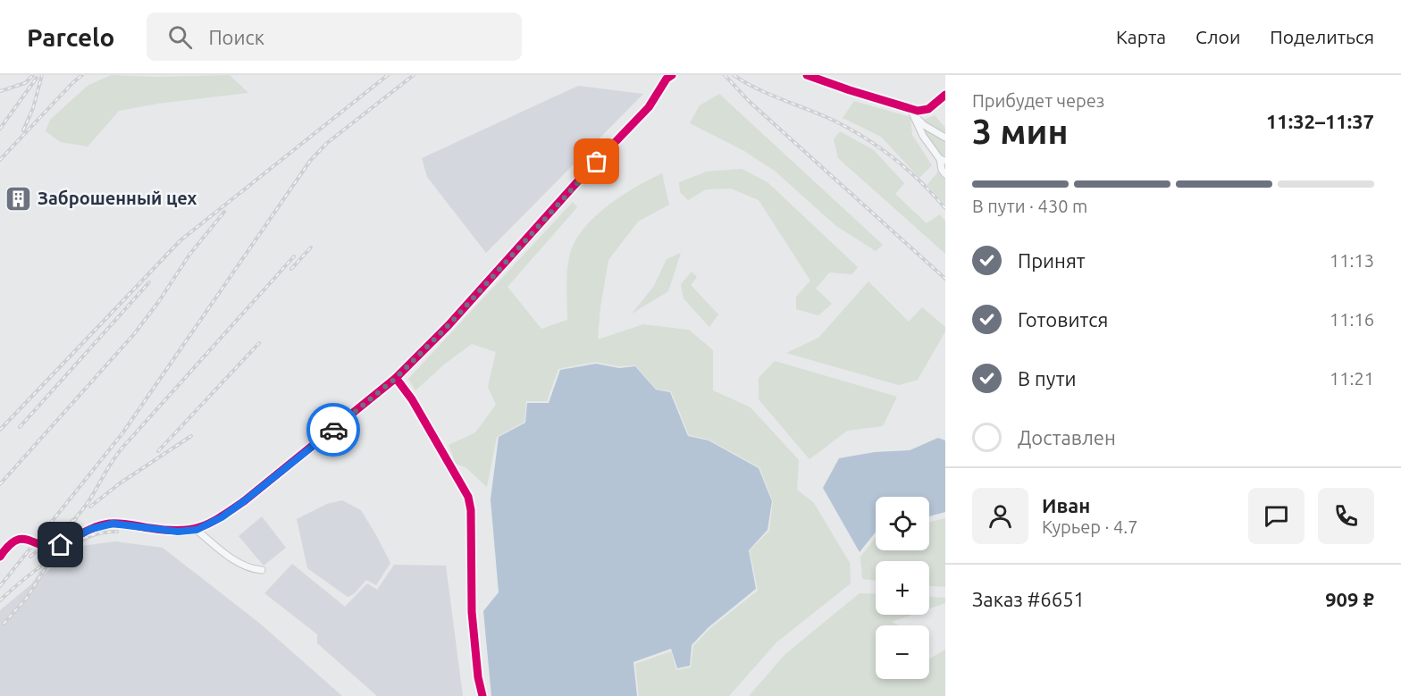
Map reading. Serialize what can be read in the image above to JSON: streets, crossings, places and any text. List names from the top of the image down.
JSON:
{
  "places": {
    "building": ["Заброшенный цех"]
  },
  "page": {
    "header": "Parcelo",
    "search": "Поиск",
    "nav": ["Карта", "Слои", "Поделиться"],
    "heading": ["3 мин", "Прибудет через", "11:32–11:37"],
    "panel": [
      "Иван",
      "Курьер · 4.7",
      "Заказ #6651",
      "909 ₽"
    ],
    "bar": "В пути · 430 m",
    "list": [
      ["Принят", "11:13"],
      ["Готовится", "11:16"],
      ["В пути", "11:21"],
      "Доставлен"
    ],
    "map_buttons": ["+", "−"]
  }
}
